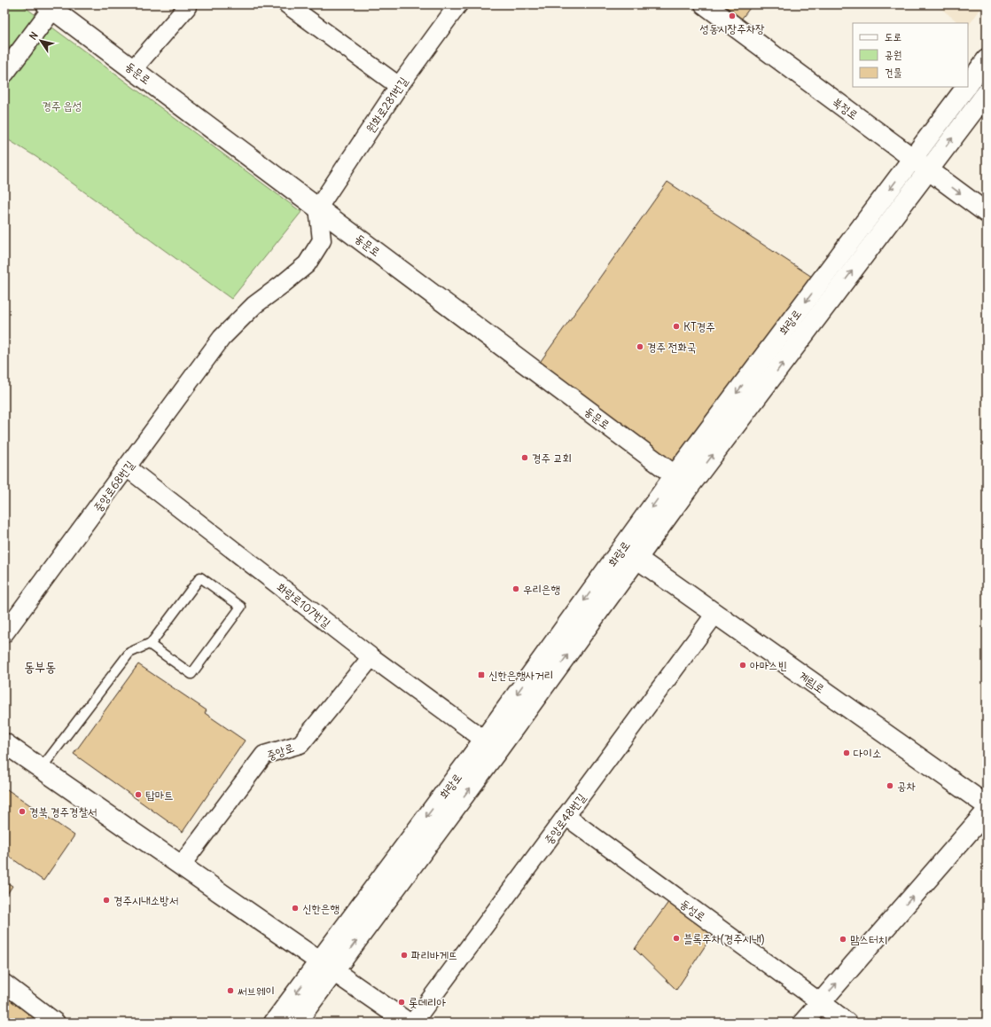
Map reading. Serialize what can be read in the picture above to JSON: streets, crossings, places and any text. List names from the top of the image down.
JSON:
{
  "streets": {
    "street": [
      "동문로",
      "원화로281번길",
      "북정로",
      "화랑로",
      "중앙로68번길",
      "화랑로107번길",
      "계림로",
      "중앙로",
      "중앙로48번길",
      "동성로"
    ]
  },
  "crossings": [
    ["동문로", "원화로281번길"],
    ["동문로", "화랑로"],
    ["동문로", "중앙로68번길"],
    ["원화로281번길", "중앙로68번길"],
    ["북정로", "화랑로"],
    ["화랑로", "화랑로107번길"],
    ["화랑로", "계림로"],
    ["중앙로68번길", "화랑로107번길"],
    ["화랑로107번길", "중앙로"],
    ["계림로", "중앙로48번길"],
    ["중앙로48번길", "동성로"]
  ],
  "districts": ["동부동"],
  "parks": ["경주 읍성"],
  "places": {
    "other": [
      "성동시장주차장",
      "KT경주",
      "경주 전화국",
      "경주 교회",
      "우리은행",
      "아마스빈",
      "다이소",
      "공차",
      "탑마트",
      "경북 경주경찰서",
      "경주시내소방서",
      "신한은행",
      "블록주차(경주시내)",
      "맘스터치",
      "파리바게뜨",
      "써브웨이",
      "롯데리아"
    ],
    "transit": ["신한은행사거리"]
  },
  "legend": ["도로", "공원", "건물"],
  "north": "top left"
}
